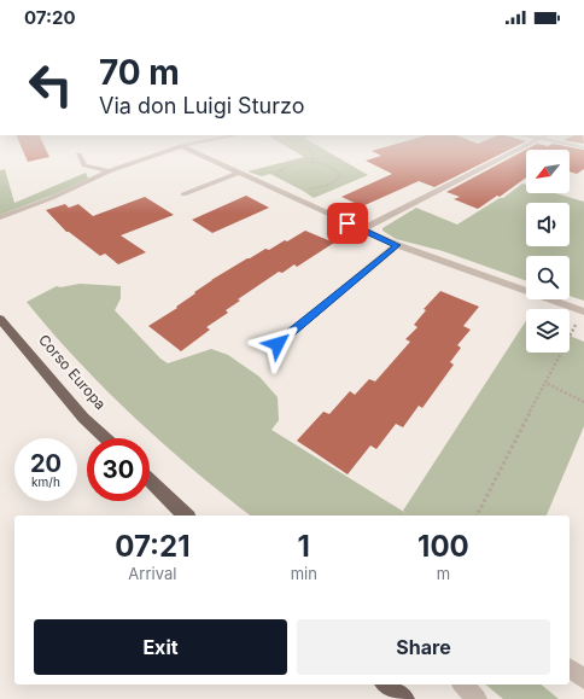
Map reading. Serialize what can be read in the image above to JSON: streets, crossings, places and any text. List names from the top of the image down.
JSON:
{
  "streets": {
    "main road": ["Corso Europa"]
  },
  "north": "bottom left",
  "page": {
    "status": "07:20",
    "turn": ["70 m", "Via don Luigi Sturzo"],
    "speed": "20 km/h",
    "limit": "30",
    "eta": [
      "07:21",
      "Arrival",
      "1",
      "min",
      "100",
      "m"
    ],
    "buttons": ["Exit", "Share"]
  }
}
